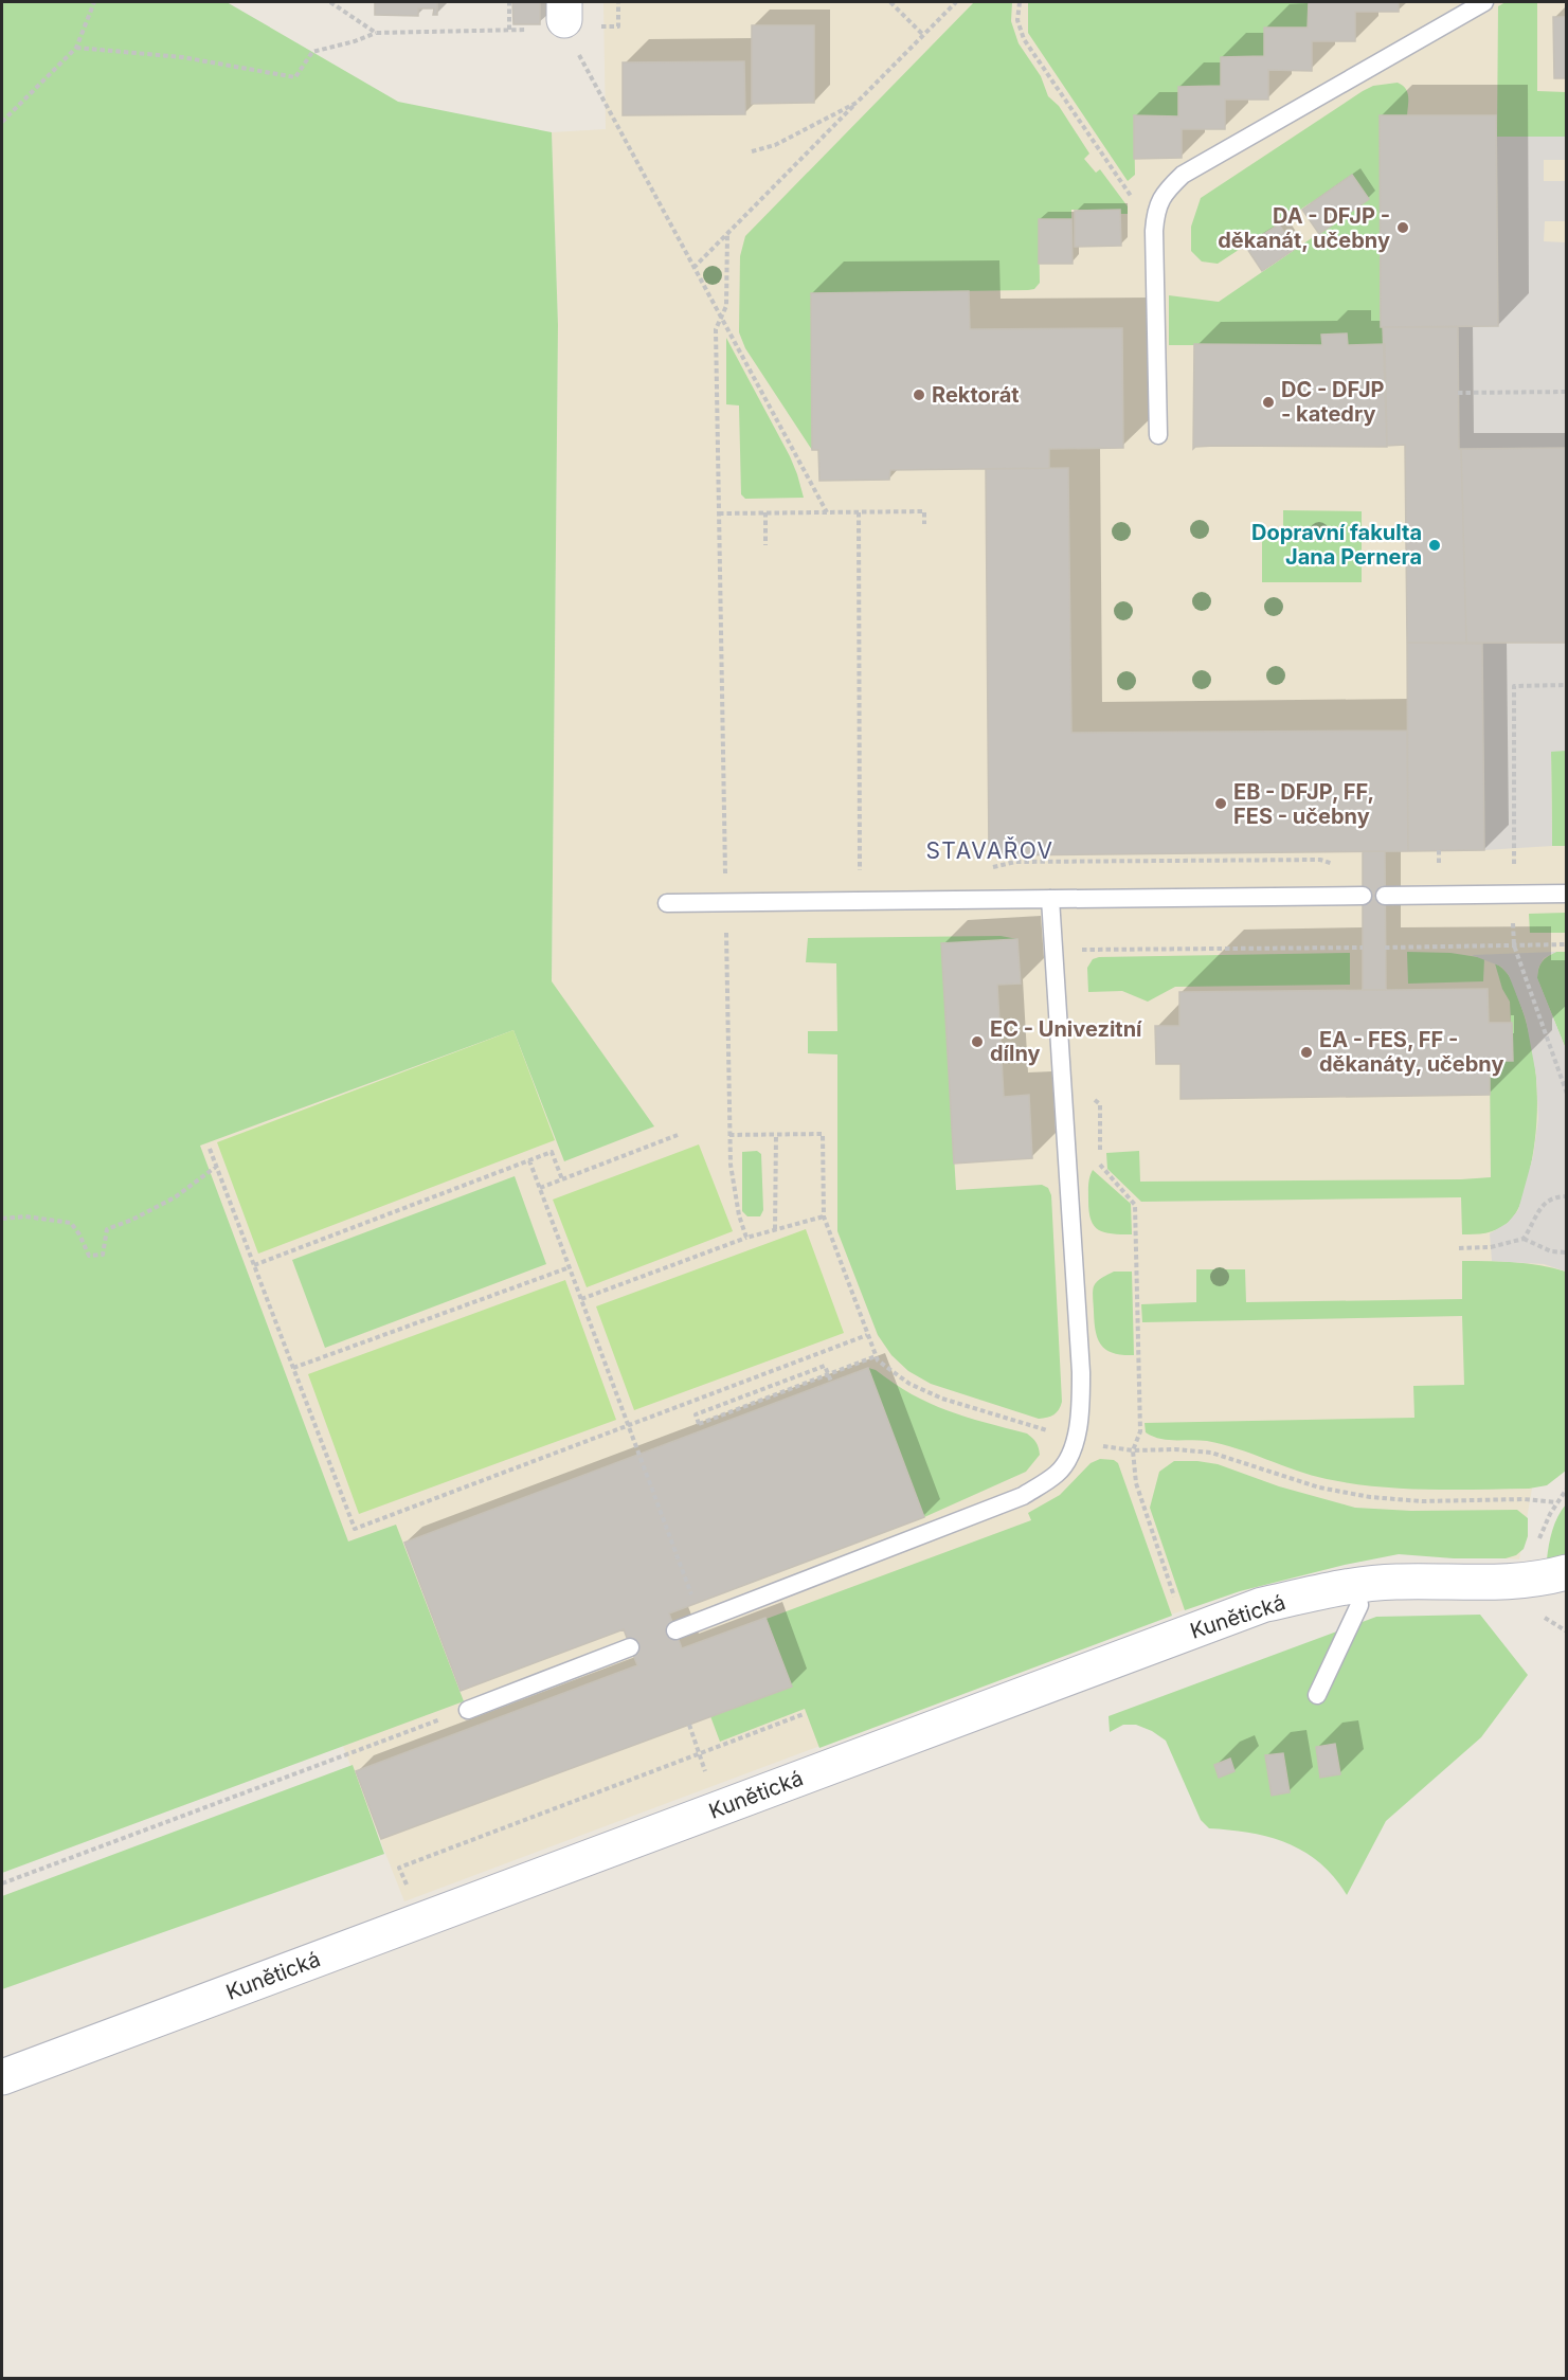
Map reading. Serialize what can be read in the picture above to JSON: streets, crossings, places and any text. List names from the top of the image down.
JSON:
{
  "streets": {
    "street": ["Kunětická"]
  },
  "districts": ["STAVAŘOV"],
  "places": [
    "DA - DFJP - děkanát, učebny",
    "Rektorát",
    "DC - DFJP - katedry",
    "Dopravní fakulta Jana Pernera",
    "EB - DFJP, FF, FES - učebny",
    "EC - Univezitní dílny",
    "EA - FES, FF - děkanáty, učebny"
  ]
}
